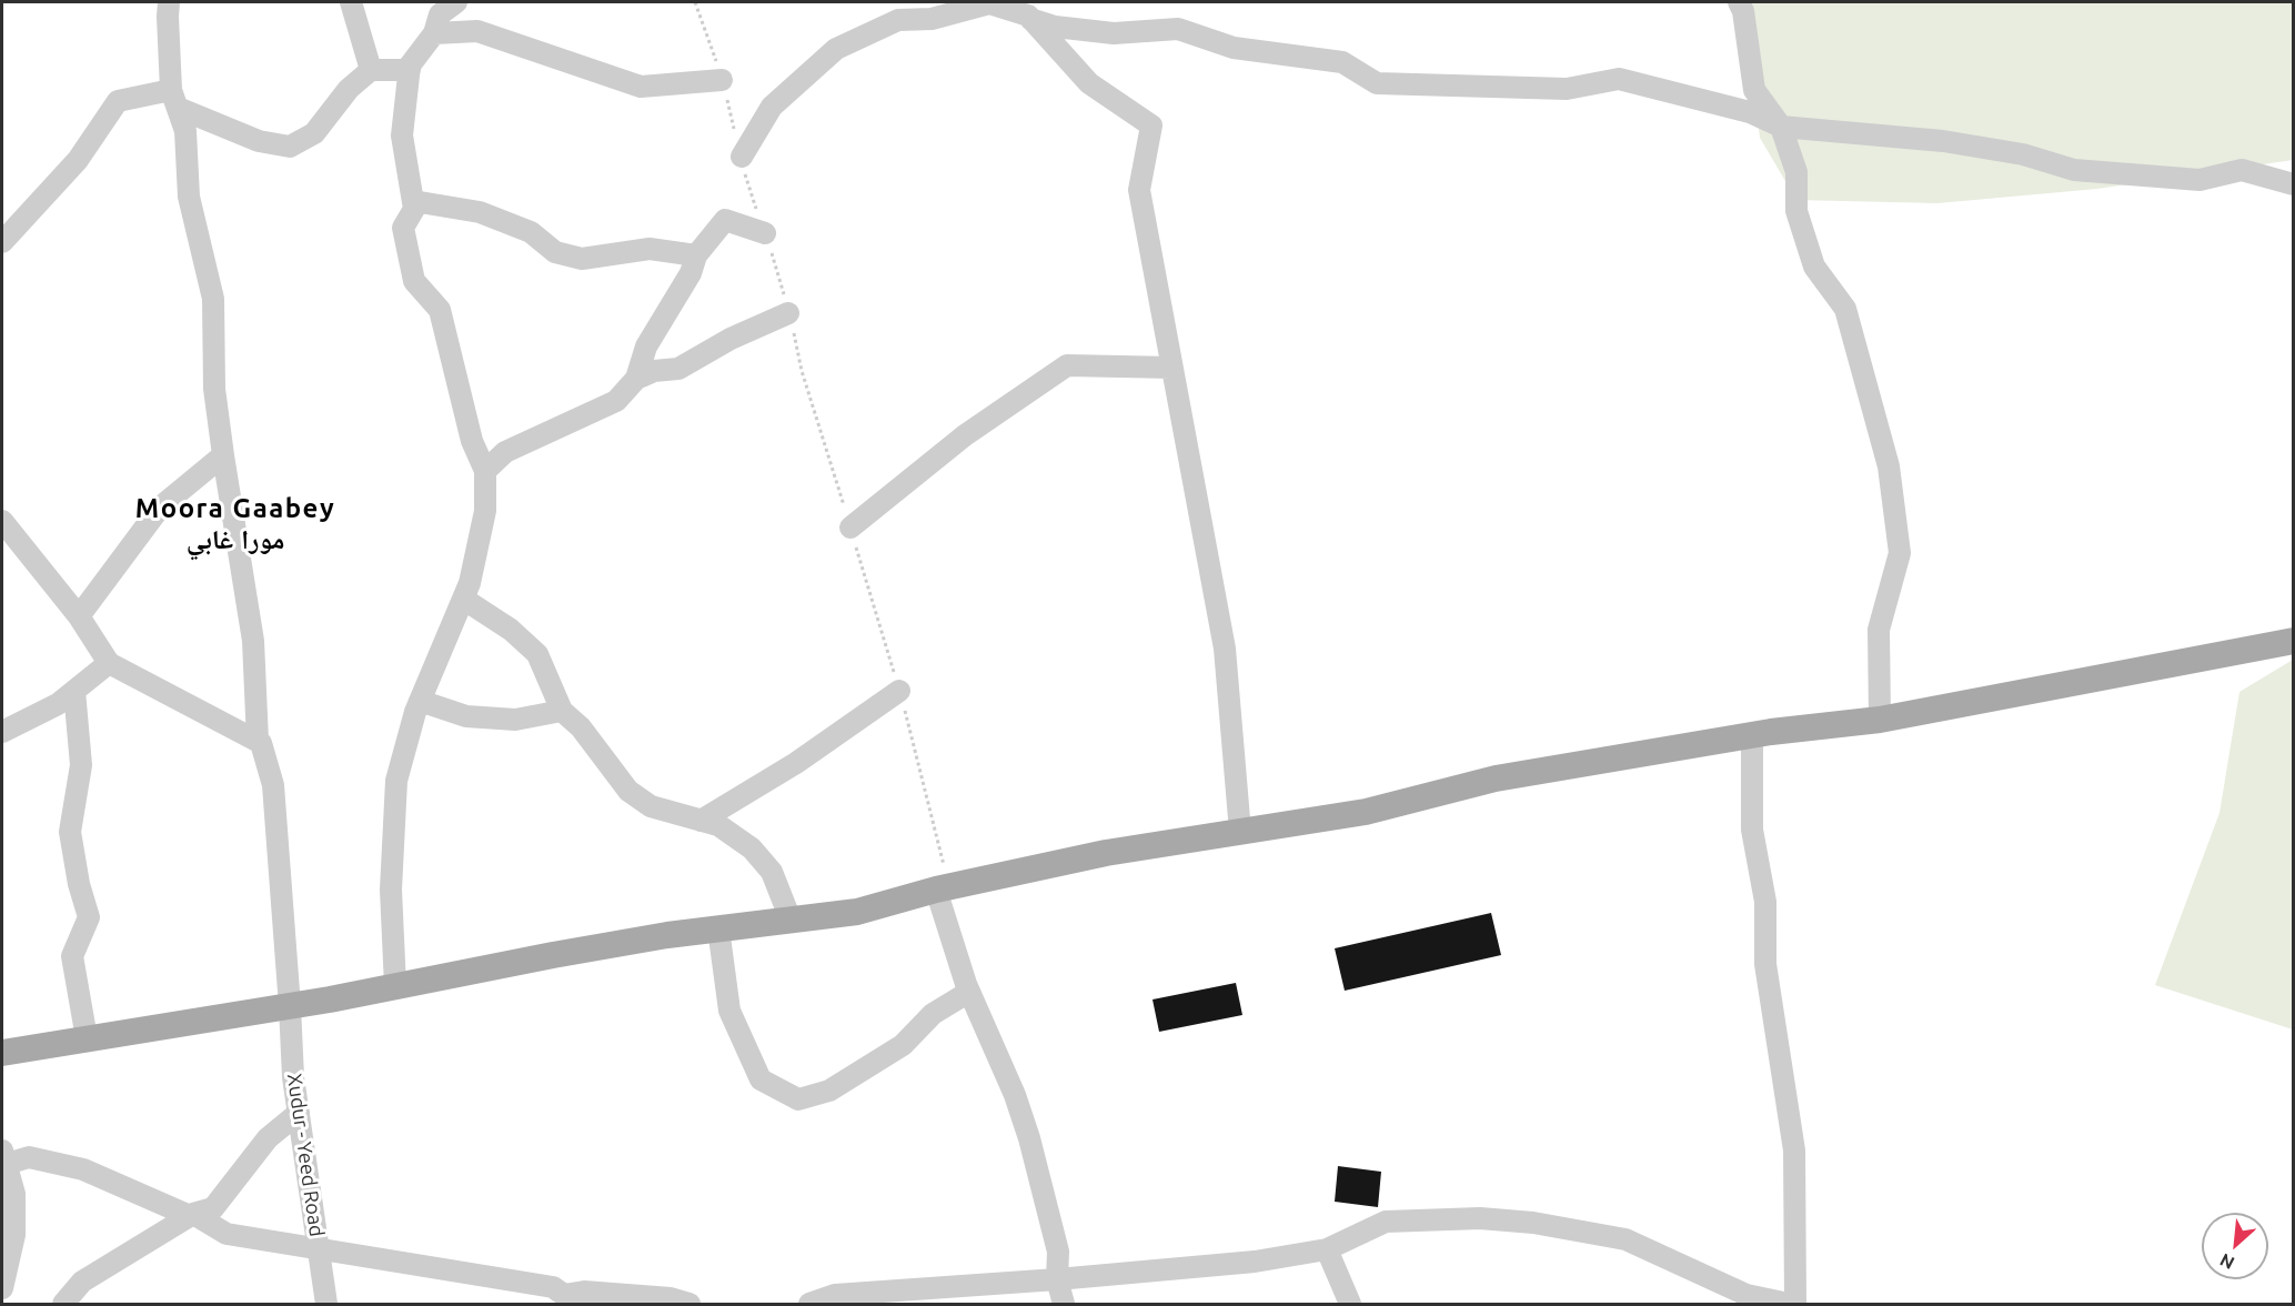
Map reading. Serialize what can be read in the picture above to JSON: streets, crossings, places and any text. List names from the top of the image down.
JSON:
{
  "streets": {
    "street": ["Xudur - Yeed Road"]
  },
  "districts": ["Moora Gaabey مورا غابي"],
  "north": "bottom left"
}
